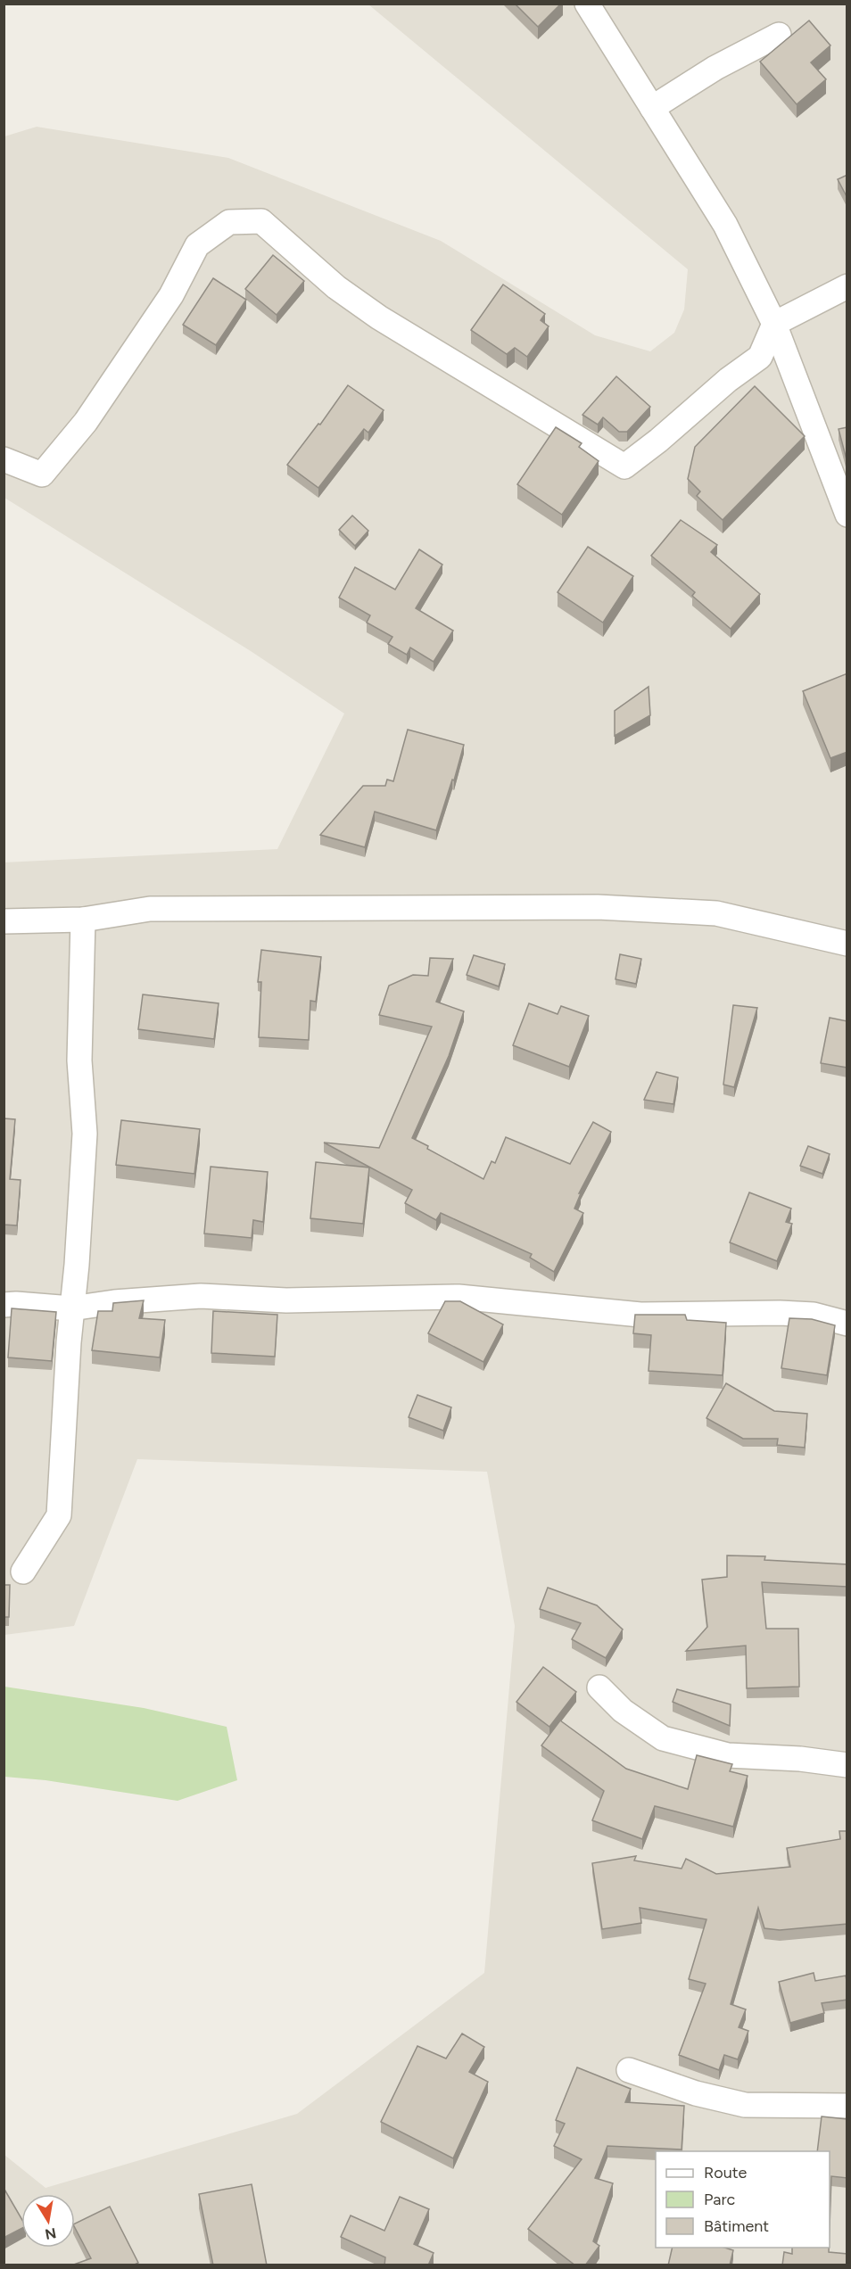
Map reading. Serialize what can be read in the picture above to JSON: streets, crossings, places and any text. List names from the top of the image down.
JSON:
{
  "legend": ["Route", "Parc", "Bâtiment"],
  "north": "bottom"
}
